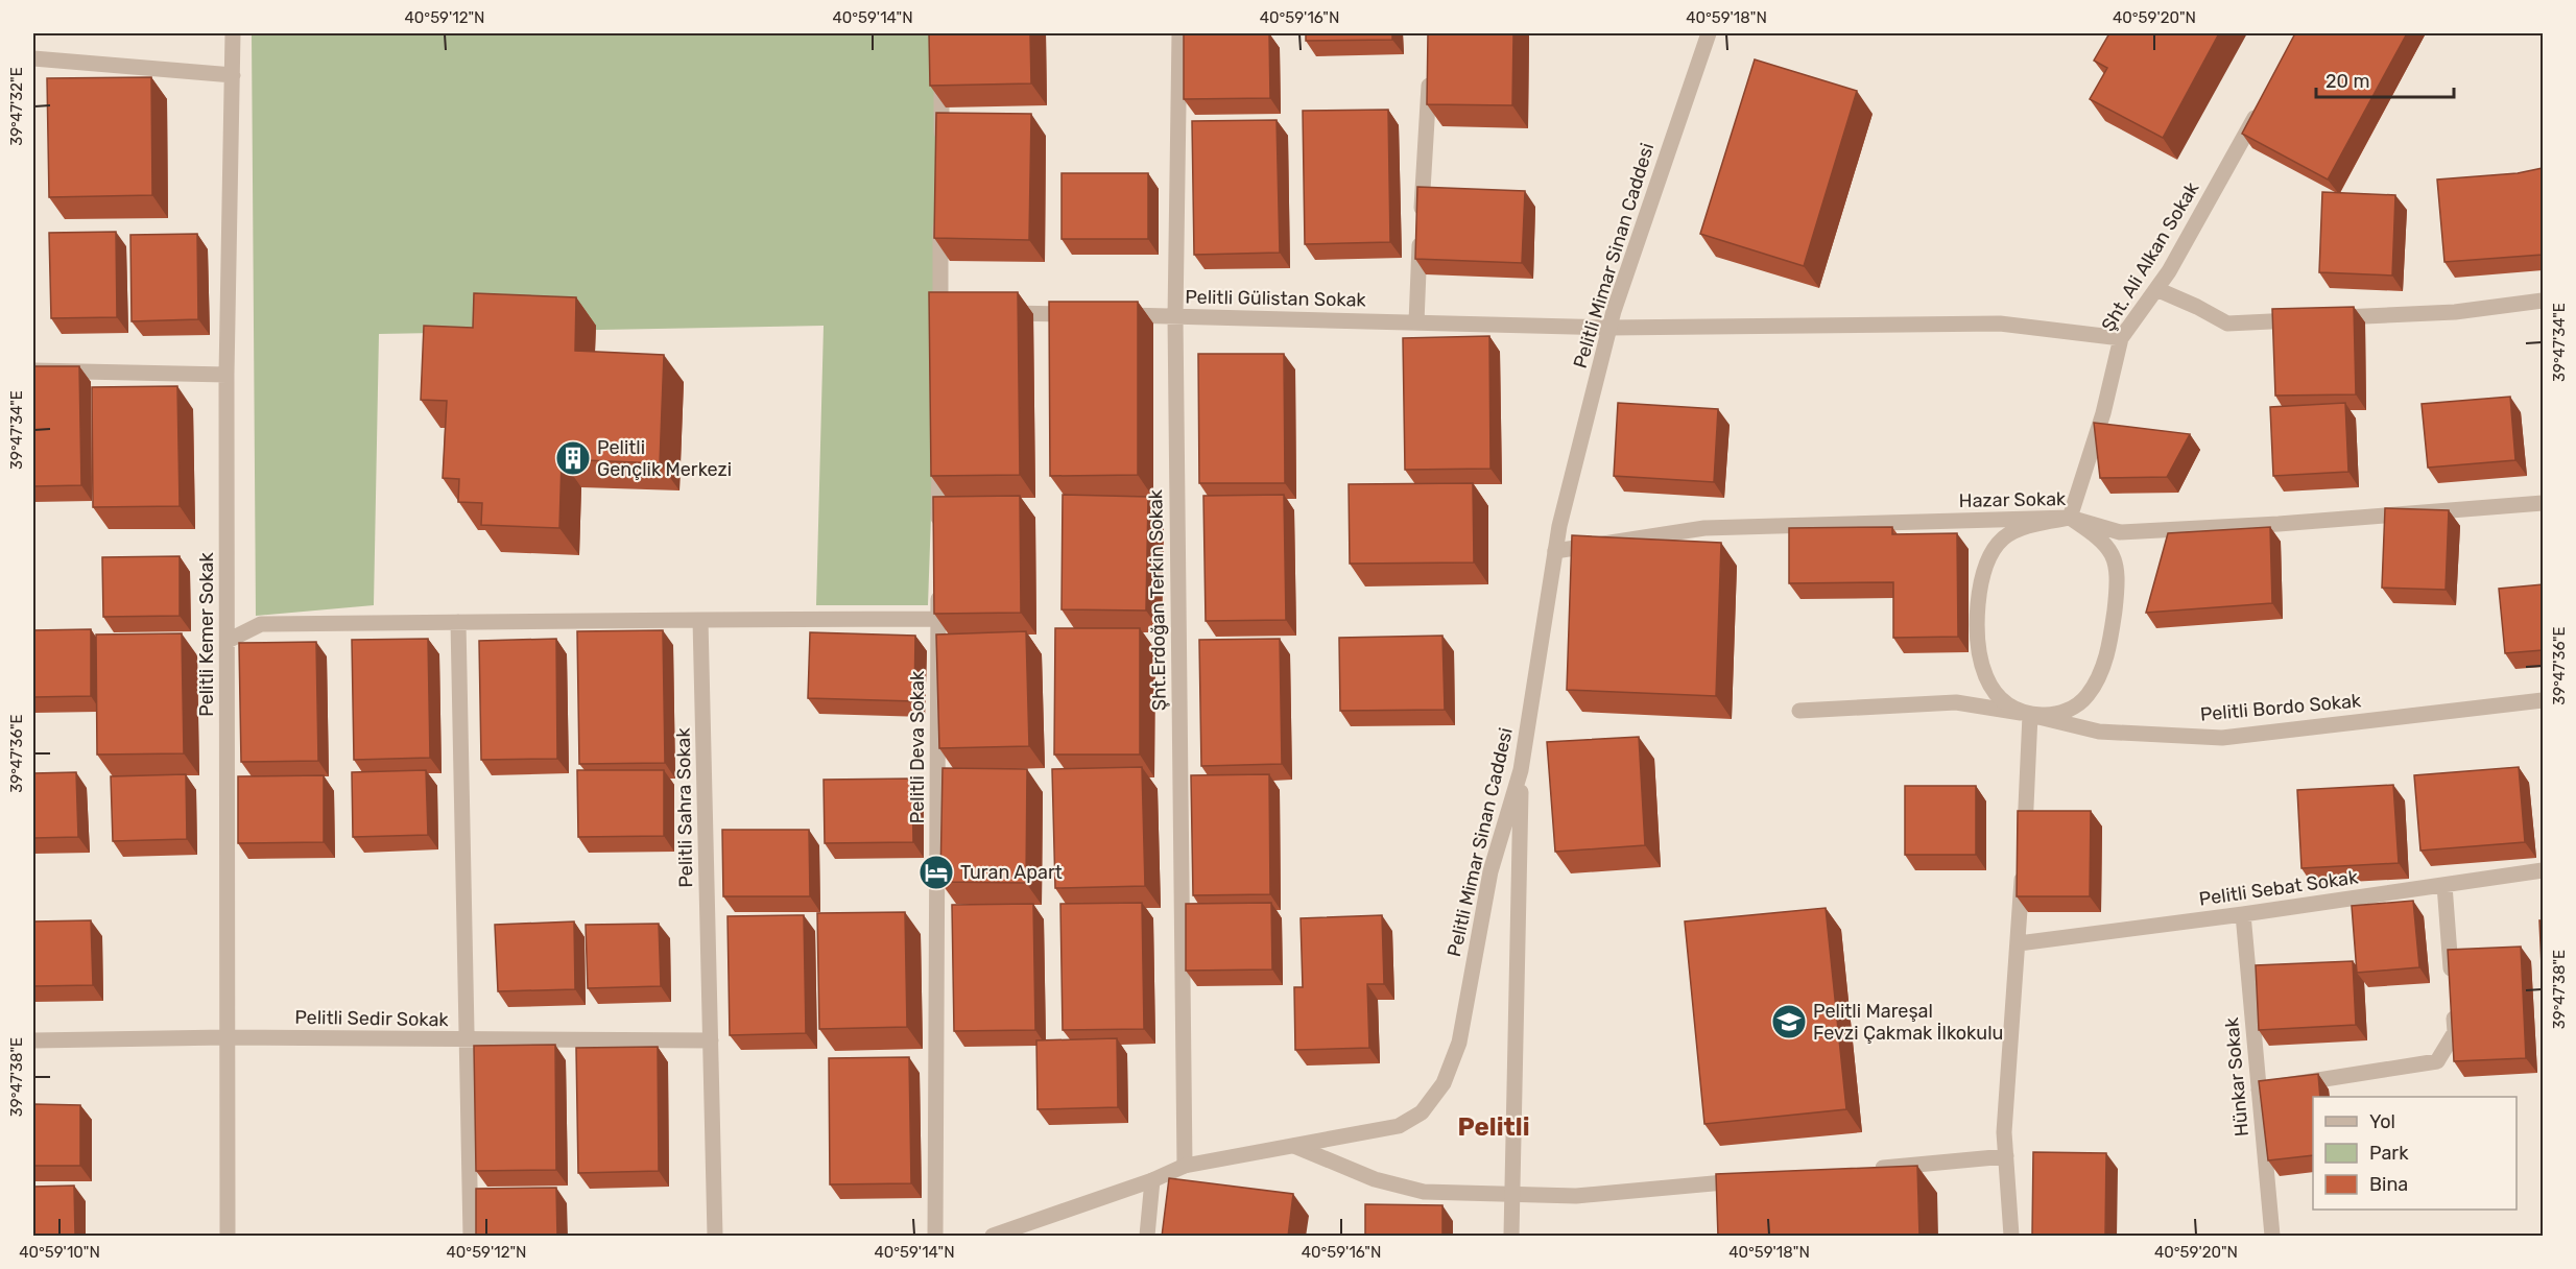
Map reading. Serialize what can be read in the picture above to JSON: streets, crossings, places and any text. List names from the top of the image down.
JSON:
{
  "streets": {
    "street": [
      "Pelitli Mimar Sinan Caddesi",
      "Şht. Ali Alkan Sokak",
      "Pelitli Gülistan Sokak",
      "Hazar Sokak",
      "Şht.Erdoğan Terkin Sokak",
      "Pelitli Kemer Sokak",
      "Pelitli Bordo Sokak",
      "Pelitli Deva Sokak",
      "Pelitli Sahra Sokak",
      "Pelitli Sebat Sokak",
      "Pelitli Sedir Sokak",
      "Hünkar Sokak"
    ]
  },
  "crossings": [
    ["Pelitli Mimar Sinan Caddesi", "Pelitli Gülistan Sokak"],
    ["Pelitli Mimar Sinan Caddesi", "Hazar Sokak"],
    ["Pelitli Mimar Sinan Caddesi", "Şht.Erdoğan Terkin Sokak"],
    ["Şht. Ali Alkan Sokak", "Pelitli Gülistan Sokak"],
    ["Şht. Ali Alkan Sokak", "Hazar Sokak"],
    ["Şht. Ali Alkan Sokak", "Pelitli Bordo Sokak"],
    ["Pelitli Gülistan Sokak", "Şht.Erdoğan Terkin Sokak"],
    ["Hazar Sokak", "Pelitli Bordo Sokak"],
    ["Pelitli Kemer Sokak", "Pelitli Sedir Sokak"],
    ["Pelitli Sahra Sokak", "Pelitli Sedir Sokak"],
    ["Pelitli Sebat Sokak", "Hünkar Sokak"]
  ],
  "districts": ["Pelitli"],
  "places": {
    "building": ["Pelitli Gençlik Merkezi"],
    "hotel": ["Turan Apart"],
    "school or university": ["Pelitli Mareşal Fevzi Çakmak İlkokulu"]
  },
  "legend": ["Yol", "Park", "Bina"],
  "scale_bar": "20 m",
  "coordinates": [
    "40°59'12\"N",
    "40°59'14\"N",
    "40°59'16\"N",
    "40°59'18\"N",
    "40°59'20\"N",
    "39°47'32\"E",
    "39°47'34\"E",
    "39°47'36\"E",
    "39°47'38\"E",
    "40°59'10\"N"
  ]
}
